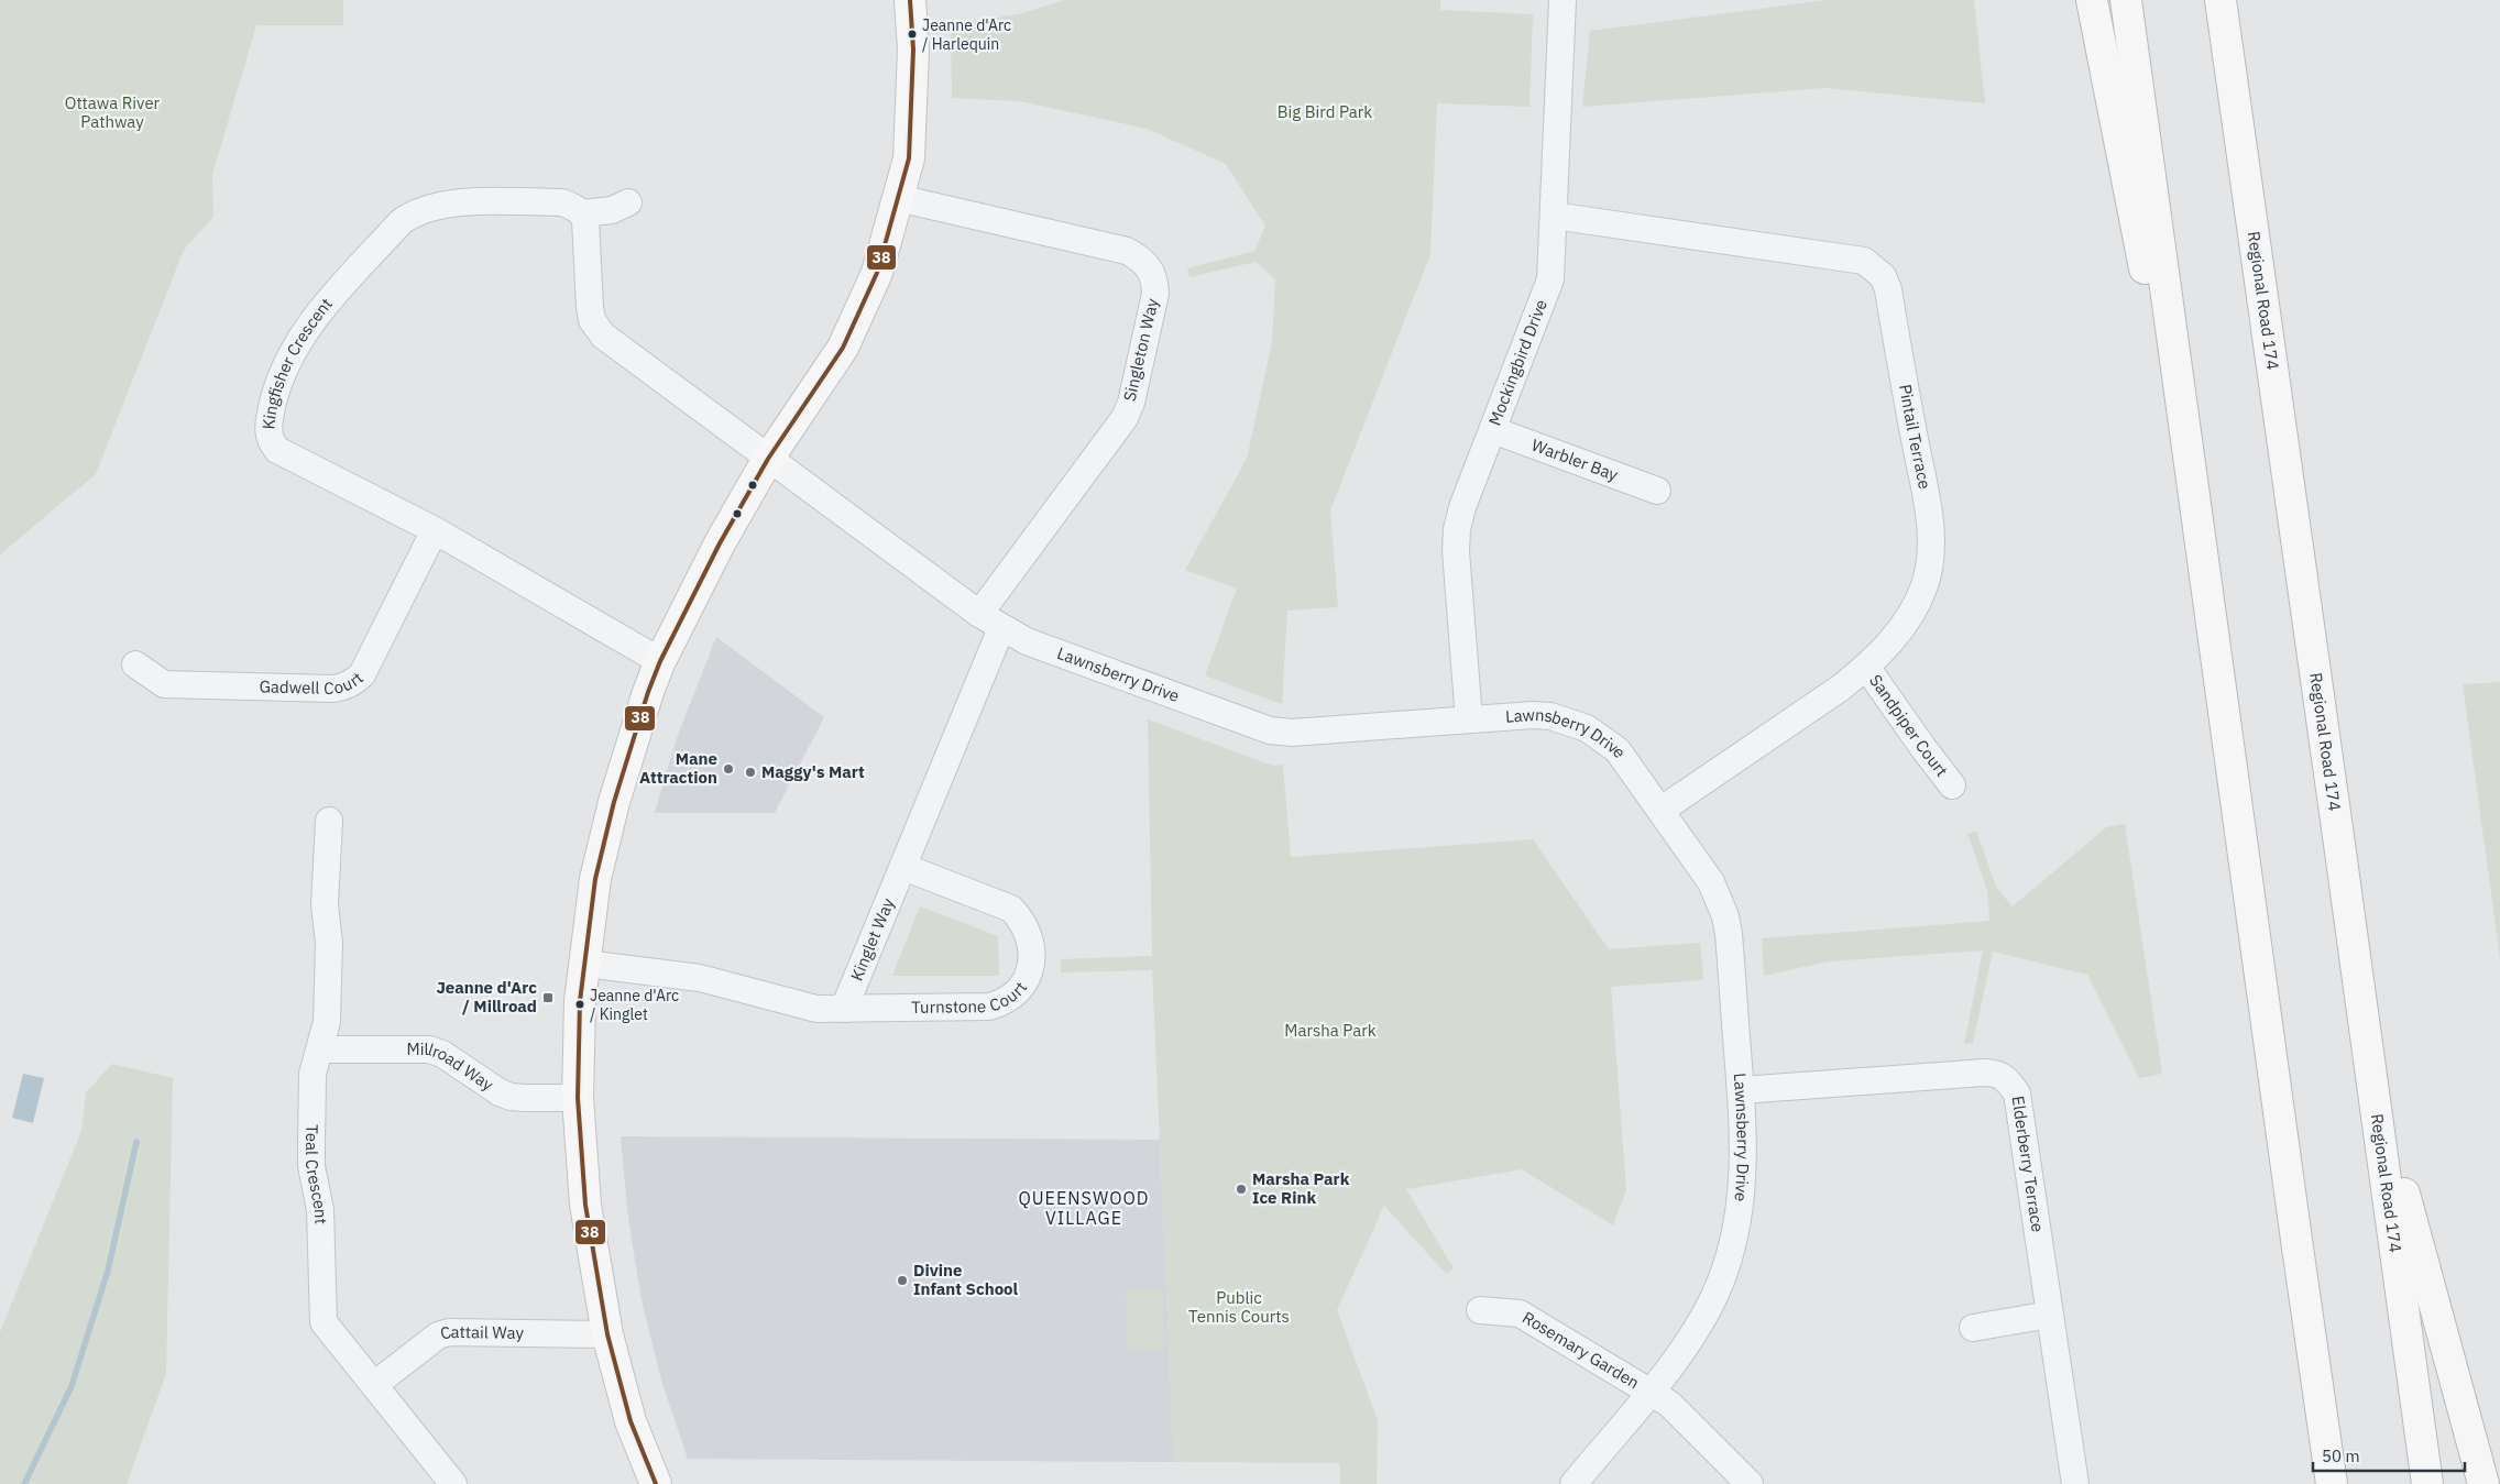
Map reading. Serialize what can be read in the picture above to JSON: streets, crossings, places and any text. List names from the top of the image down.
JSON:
{
  "streets": {
    "main road": ["Regional Road 174"],
    "street": [
      "Singleton Way",
      "Mockingbird Drive",
      "Kingfisher Crescent",
      "Pintail Terrace",
      "Warbler Bay",
      "Lawnsberry Drive",
      "Gadwell Court",
      "Sandpiper Court",
      "Kinglet Way",
      "Turnstone Court",
      "Millroad Way",
      "Elderberry Terrace",
      "Teal Crescent",
      "Cattail Way",
      "Rosemary Garden"
    ]
  },
  "crossings": [
    ["Singleton Way", "Lawnsberry Drive"],
    ["Singleton Way", "Kinglet Way"],
    ["Mockingbird Drive", "Pintail Terrace"],
    ["Mockingbird Drive", "Warbler Bay"],
    ["Mockingbird Drive", "Lawnsberry Drive"],
    ["Kingfisher Crescent", "Gadwell Court"],
    ["Pintail Terrace", "Lawnsberry Drive"],
    ["Pintail Terrace", "Sandpiper Court"],
    ["Lawnsberry Drive", "Kinglet Way"],
    ["Lawnsberry Drive", "Elderberry Terrace"],
    ["Lawnsberry Drive", "Rosemary Garden"],
    ["Kinglet Way", "Turnstone Court"],
    ["Millroad Way", "Teal Crescent"],
    ["Teal Crescent", "Cattail Way"]
  ],
  "districts": ["QUEENSWOOD VILLAGE"],
  "parks": [
    "Ottawa River Pathway",
    "Big Bird Park",
    "Marsha Park",
    "Public Tennis Courts"
  ],
  "places": {
    "other": [
      "Jeanne d'Arc / Harlequin",
      "Mane Attraction",
      "Maggy's Mart",
      "Jeanne d'Arc / Kinglet",
      "Marsha Park Ice Rink",
      "Divine Infant School"
    ],
    "transit": ["Jeanne d'Arc / Millroad"]
  },
  "lines": ["transit line 38"],
  "scale_bar": "50 m"
}
